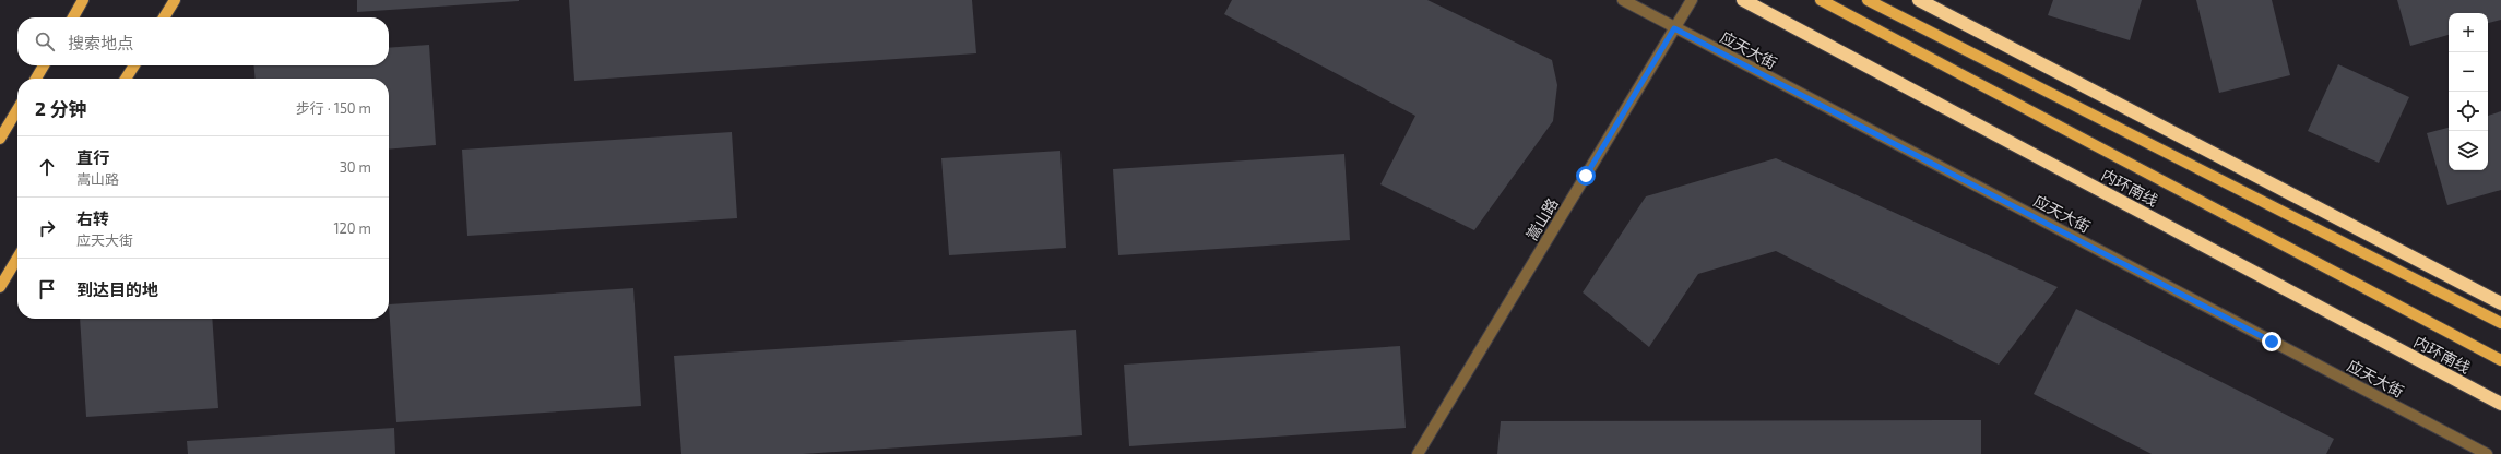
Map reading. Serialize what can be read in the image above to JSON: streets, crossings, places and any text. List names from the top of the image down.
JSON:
{
  "streets": {
    "highway": ["内环南线"],
    "street": ["应天大街", "嵩山路"]
  },
  "crossings": [
    ["应天大街", "嵩山路"]
  ],
  "page": {
    "map_buttons": ["+", "−"],
    "search": "搜索地点",
    "heading": ["2 分钟", "步行 · 150 m"],
    "list": [
      ["直行", "嵩山路", "30 m"],
      ["右转", "应天大街", "120 m"],
      "到达目的地"
    ]
  }
}
